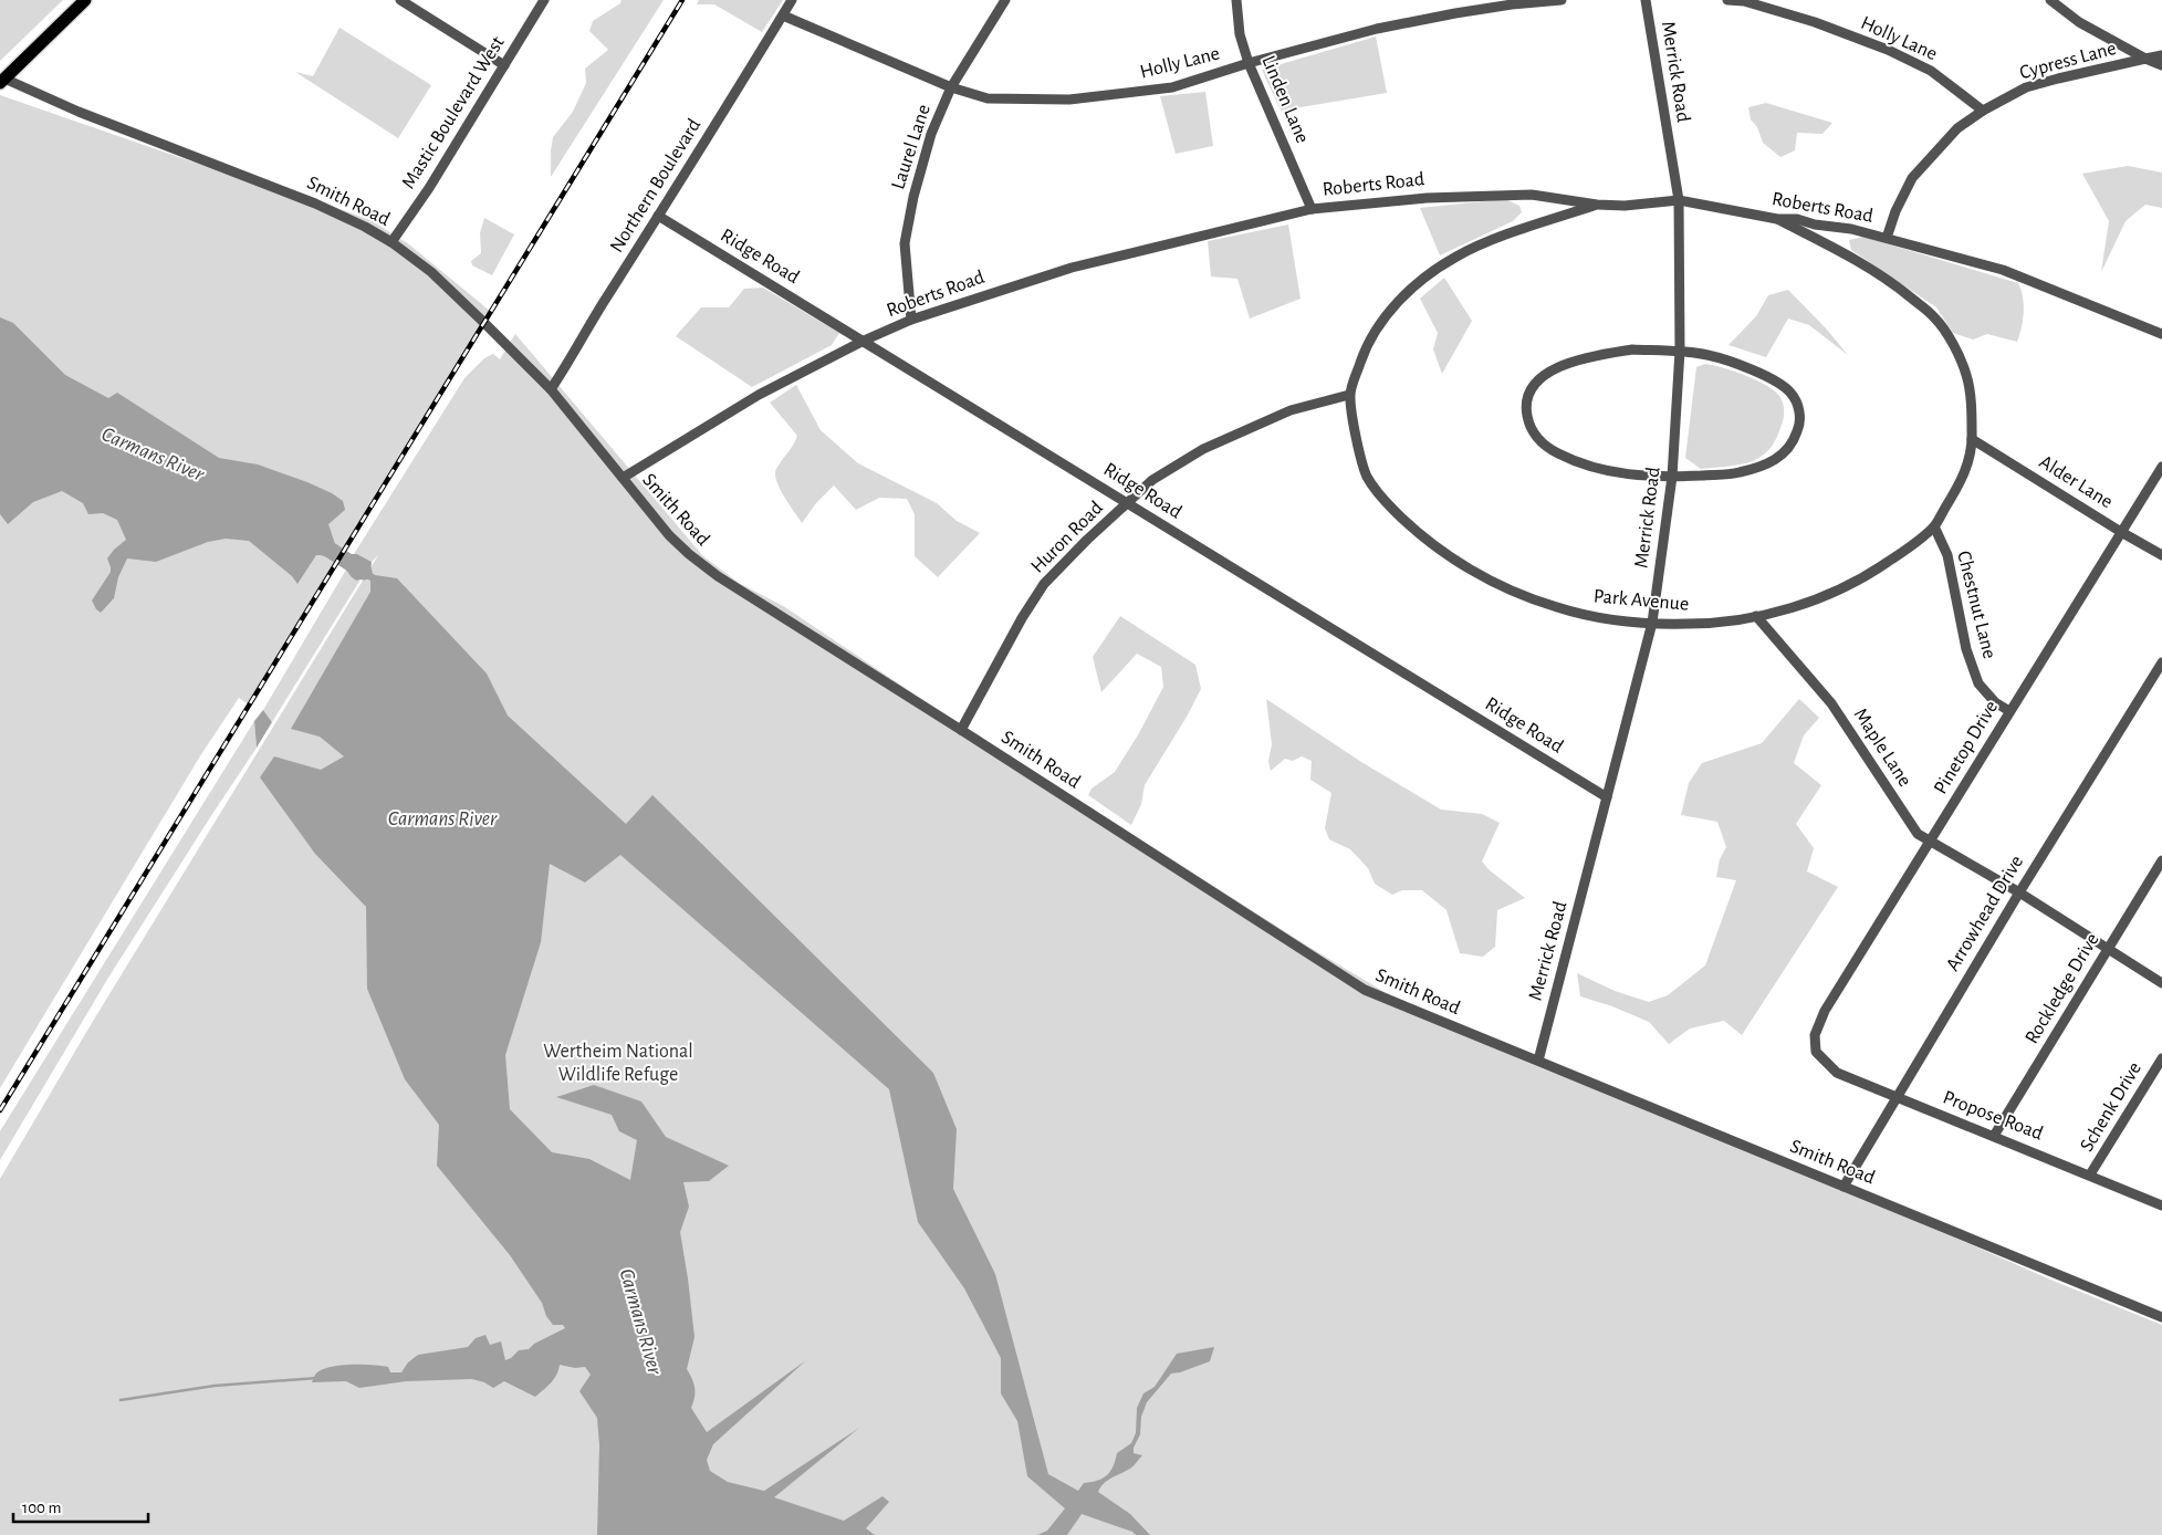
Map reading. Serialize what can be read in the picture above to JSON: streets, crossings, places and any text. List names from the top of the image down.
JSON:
{
  "streets": {
    "street": [
      "Holly Lane",
      "Cypress Lane",
      "Merrick Road",
      "Linden Lane",
      "Mastic Boulevard West",
      "Laurel Lane",
      "Roberts Road",
      "Northern Boulevard",
      "Smith Road",
      "Ridge Road",
      "Alder Lane",
      "Huron Road",
      "Park Avenue",
      "Chestnut Lane",
      "Maple Lane",
      "Pinetop Drive",
      "Arrowhead Drive",
      "Rockledge Drive",
      "Schenk Drive",
      "Propose Road"
    ]
  },
  "crossings": [
    ["Holly Lane", "Cypress Lane"],
    ["Holly Lane", "Linden Lane"],
    ["Holly Lane", "Laurel Lane"],
    ["Holly Lane", "Northern Boulevard"],
    ["Cypress Lane", "Roberts Road"],
    ["Merrick Road", "Roberts Road"],
    ["Merrick Road", "Smith Road"],
    ["Merrick Road", "Ridge Road"],
    ["Merrick Road", "Park Avenue"],
    ["Linden Lane", "Roberts Road"],
    ["Mastic Boulevard West", "Smith Road"],
    ["Laurel Lane", "Roberts Road"],
    ["Roberts Road", "Smith Road"],
    ["Roberts Road", "Ridge Road"],
    ["Roberts Road", "Park Avenue"],
    ["Northern Boulevard", "Smith Road"],
    ["Northern Boulevard", "Ridge Road"],
    ["Smith Road", "Huron Road"],
    ["Smith Road", "Arrowhead Drive"],
    ["Ridge Road", "Huron Road"],
    ["Alder Lane", "Park Avenue"],
    ["Alder Lane", "Pinetop Drive"],
    ["Huron Road", "Park Avenue"],
    ["Park Avenue", "Chestnut Lane"],
    ["Park Avenue", "Maple Lane"],
    ["Chestnut Lane", "Pinetop Drive"],
    ["Maple Lane", "Pinetop Drive"],
    ["Maple Lane", "Arrowhead Drive"],
    ["Maple Lane", "Rockledge Drive"],
    ["Pinetop Drive", "Propose Road"],
    ["Arrowhead Drive", "Propose Road"],
    ["Rockledge Drive", "Propose Road"],
    ["Schenk Drive", "Propose Road"]
  ],
  "water": ["Carmans River"],
  "parks": ["Wertheim National Wildlife Refuge"],
  "scale_bar": "100 m"
}
